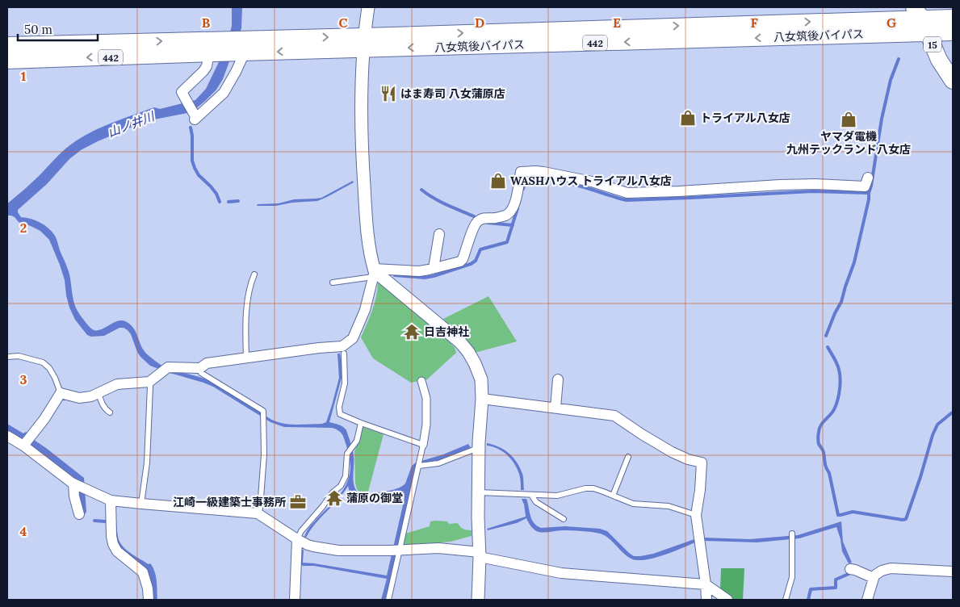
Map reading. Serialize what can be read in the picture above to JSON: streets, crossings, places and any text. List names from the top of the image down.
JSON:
{
  "streets": {
    "main road": ["八女筑後バイパス", "442", "15"]
  },
  "crossings": [
    ["八女筑後バイパス", "15"]
  ],
  "water": ["山ノ井川"],
  "places": {
    "restaurant": ["はま寿司 八女蒲原店"],
    "shop": ["トライアル八女店", "ヤマダ電機 九州テックランド八女店", "WASHハウス トライアル八女店"],
    "temple": ["日吉神社", "蒲原の御堂"],
    "office": ["江崎一級建築士事務所"]
  },
  "scale_bar": "50 m",
  "grid": {
    "columns": [
      "B",
      "C",
      "D",
      "E",
      "F",
      "G"
    ],
    "rows": [
      "1",
      "2",
      "3",
      "4"
    ]
  }
}
